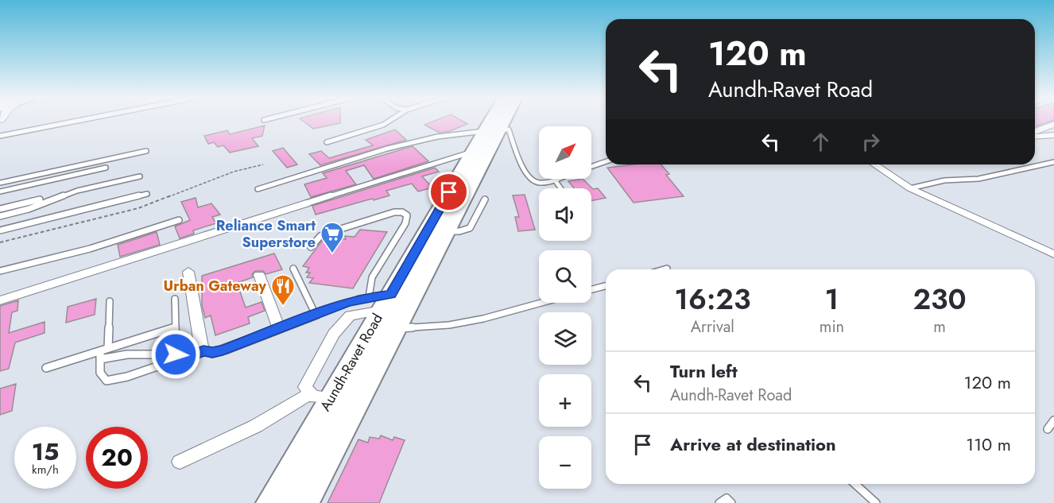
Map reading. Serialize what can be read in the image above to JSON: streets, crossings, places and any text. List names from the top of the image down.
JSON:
{
  "streets": {
    "main road": ["Aundh-Ravet Road"]
  },
  "places": {
    "supermarket": ["Reliance Smart Superstore"],
    "restaurant": ["Urban Gateway"]
  },
  "north": "top right",
  "page": {
    "turn": ["120 m", "Aundh-Ravet Road"],
    "map_buttons": ["+", "−"],
    "eta": [
      "16:23",
      "Arrival",
      "1",
      "min",
      "230",
      "m"
    ],
    "list": [
      {
        "name": "Turn left",
        "note": "Aundh-Ravet Road",
        "value": "120 m"
      },
      {
        "name": "Arrive at destination",
        "value": "110 m"
      }
    ],
    "speed": "15 km/h",
    "limit": "20"
  }
}
